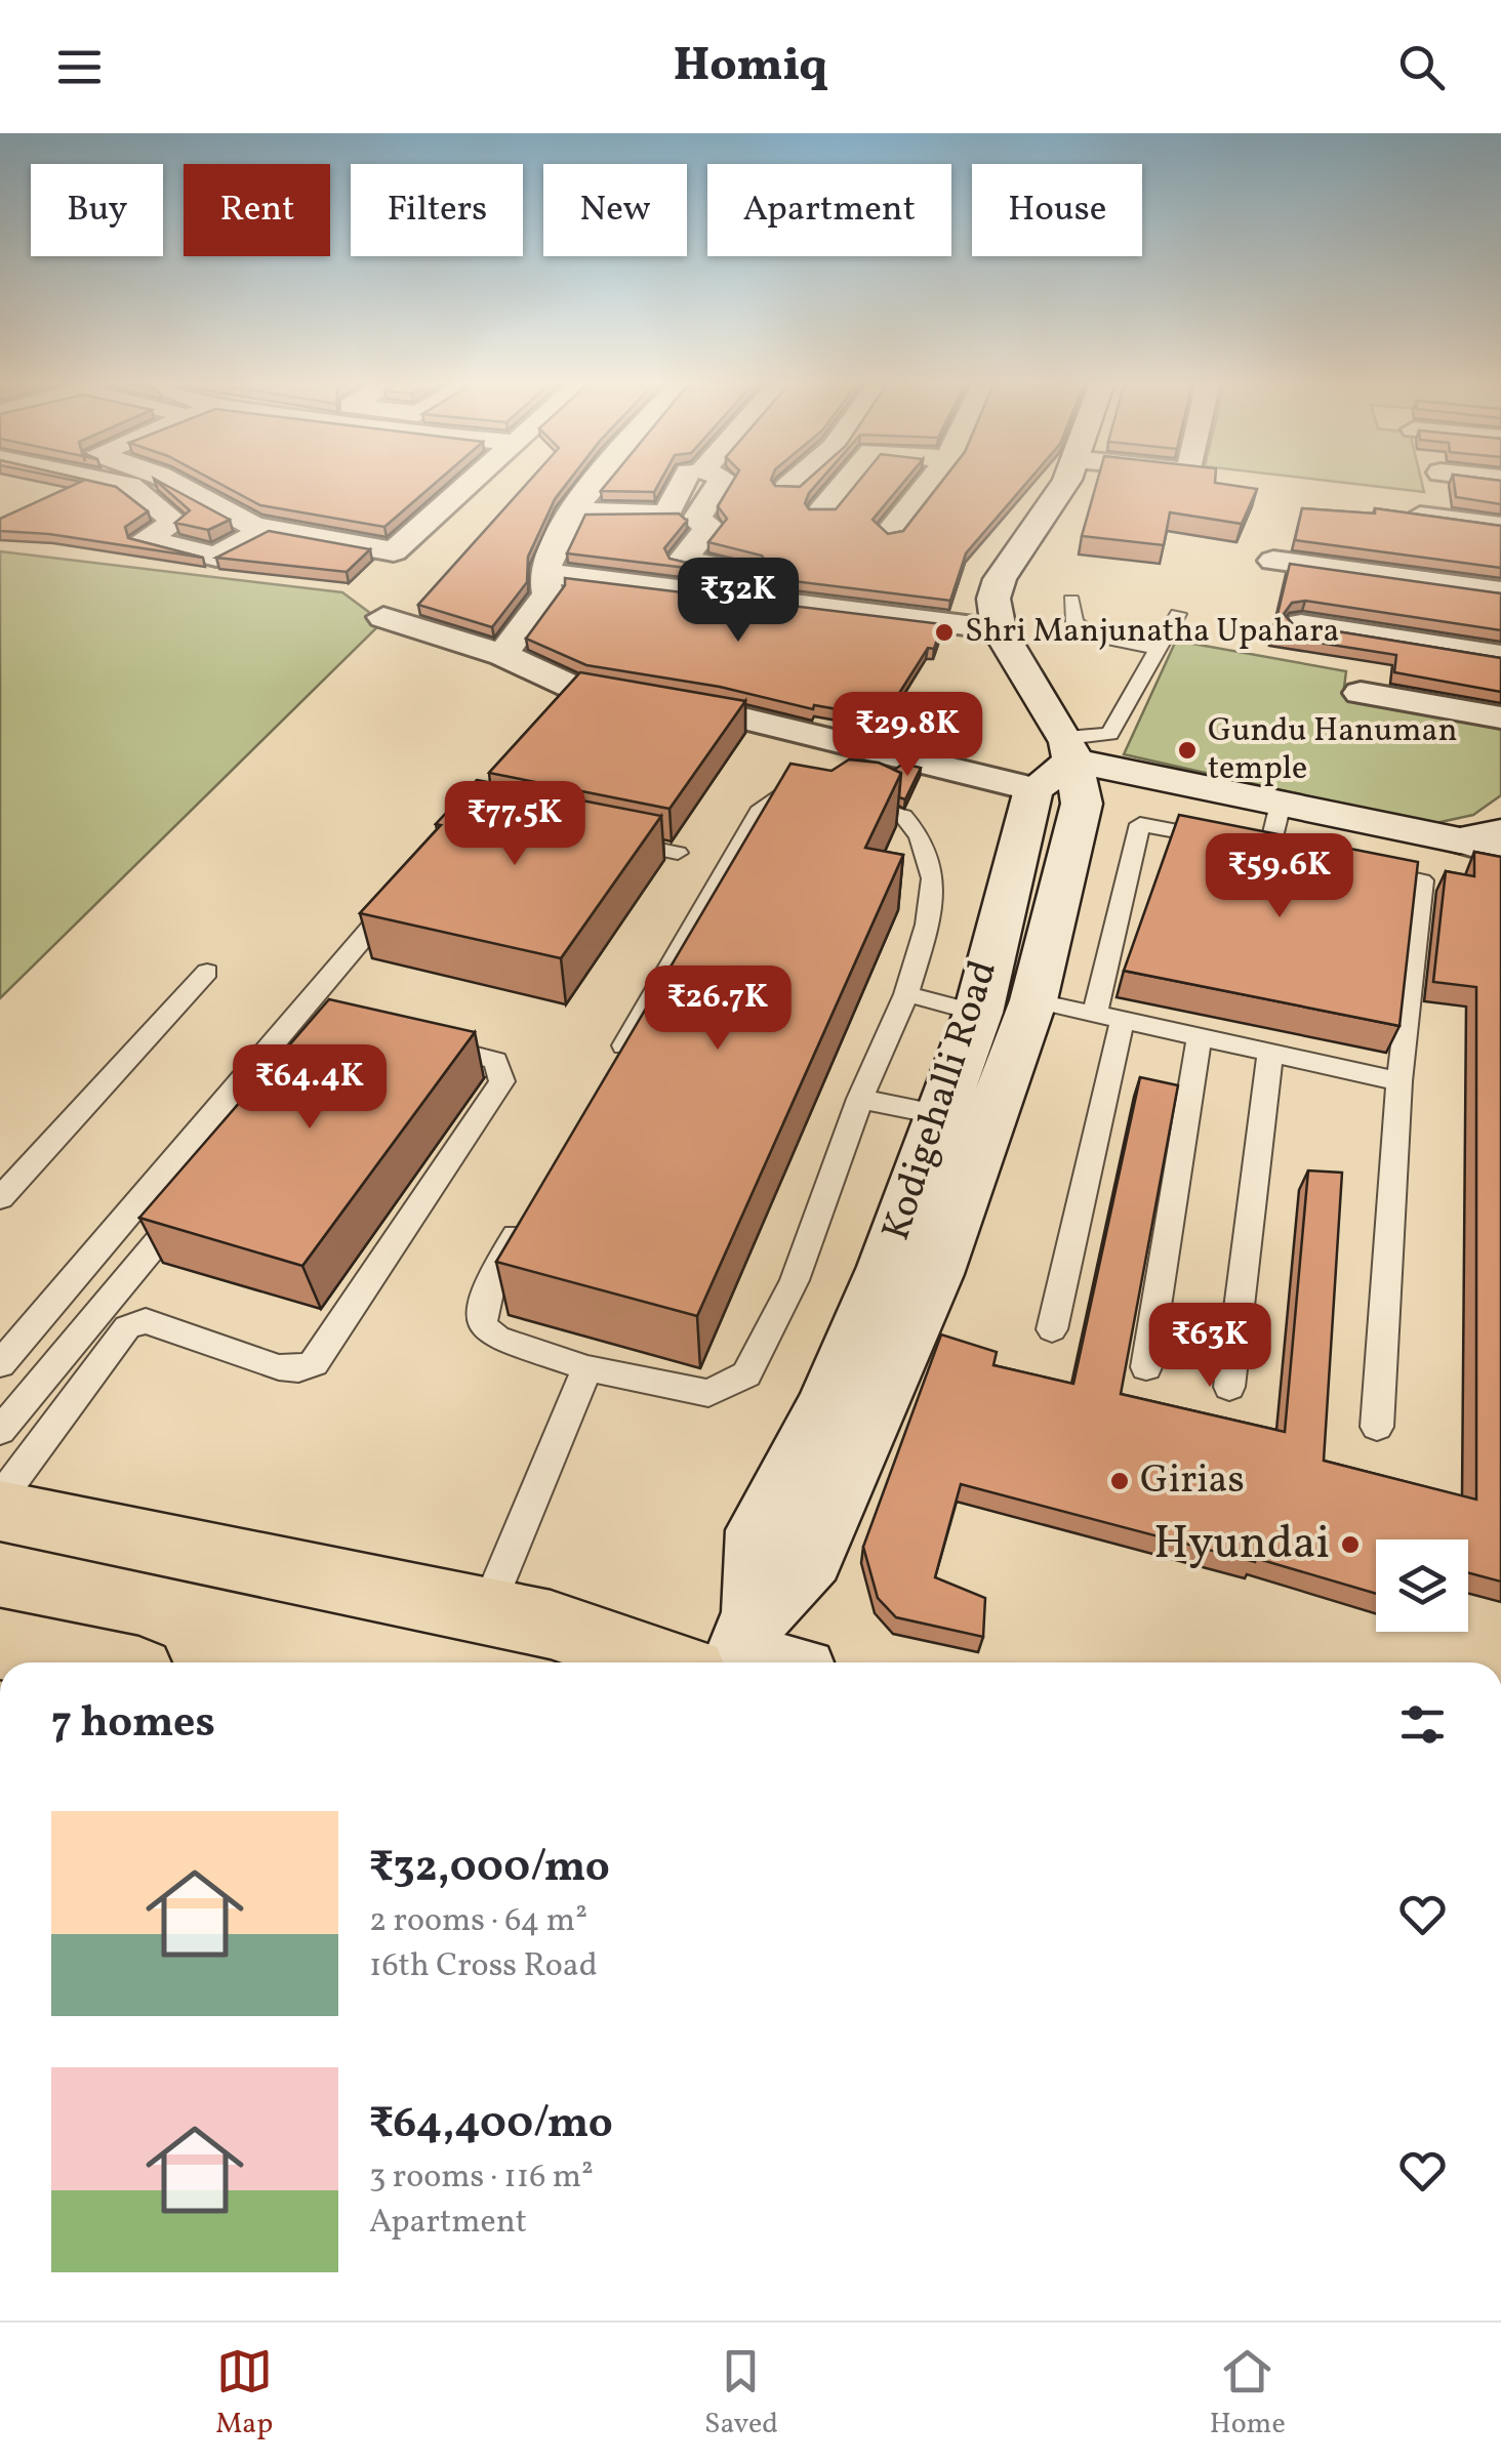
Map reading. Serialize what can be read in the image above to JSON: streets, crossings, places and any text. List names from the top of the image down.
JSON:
{
  "streets": {
    "main road": ["Kodigehalli Road"]
  },
  "places": [
    "Shri Manjunatha Upahara",
    "Gundu Hanuman temple",
    "Girias",
    "Hyundai"
  ],
  "page": {
    "header": "Homiq",
    "chip": [
      "Buy",
      "Rent",
      "Filters",
      "New",
      "Apartment",
      "House"
    ],
    "price": [
      "₹32K",
      "₹29.8K",
      "₹77.5K",
      "₹59.6K",
      "₹26.7K",
      "₹64.4K",
      "₹63K"
    ],
    "heading": "7 homes",
    "list": [
      {
        "name": "₹32,000/mo",
        "note": "2 rooms · 64 m² · 16th Cross Road"
      },
      {
        "name": "₹64,400/mo",
        "note": "3 rooms · 116 m² · Apartment"
      }
    ],
    "tabs": ["Map", "Saved", "Home"]
  }
}
